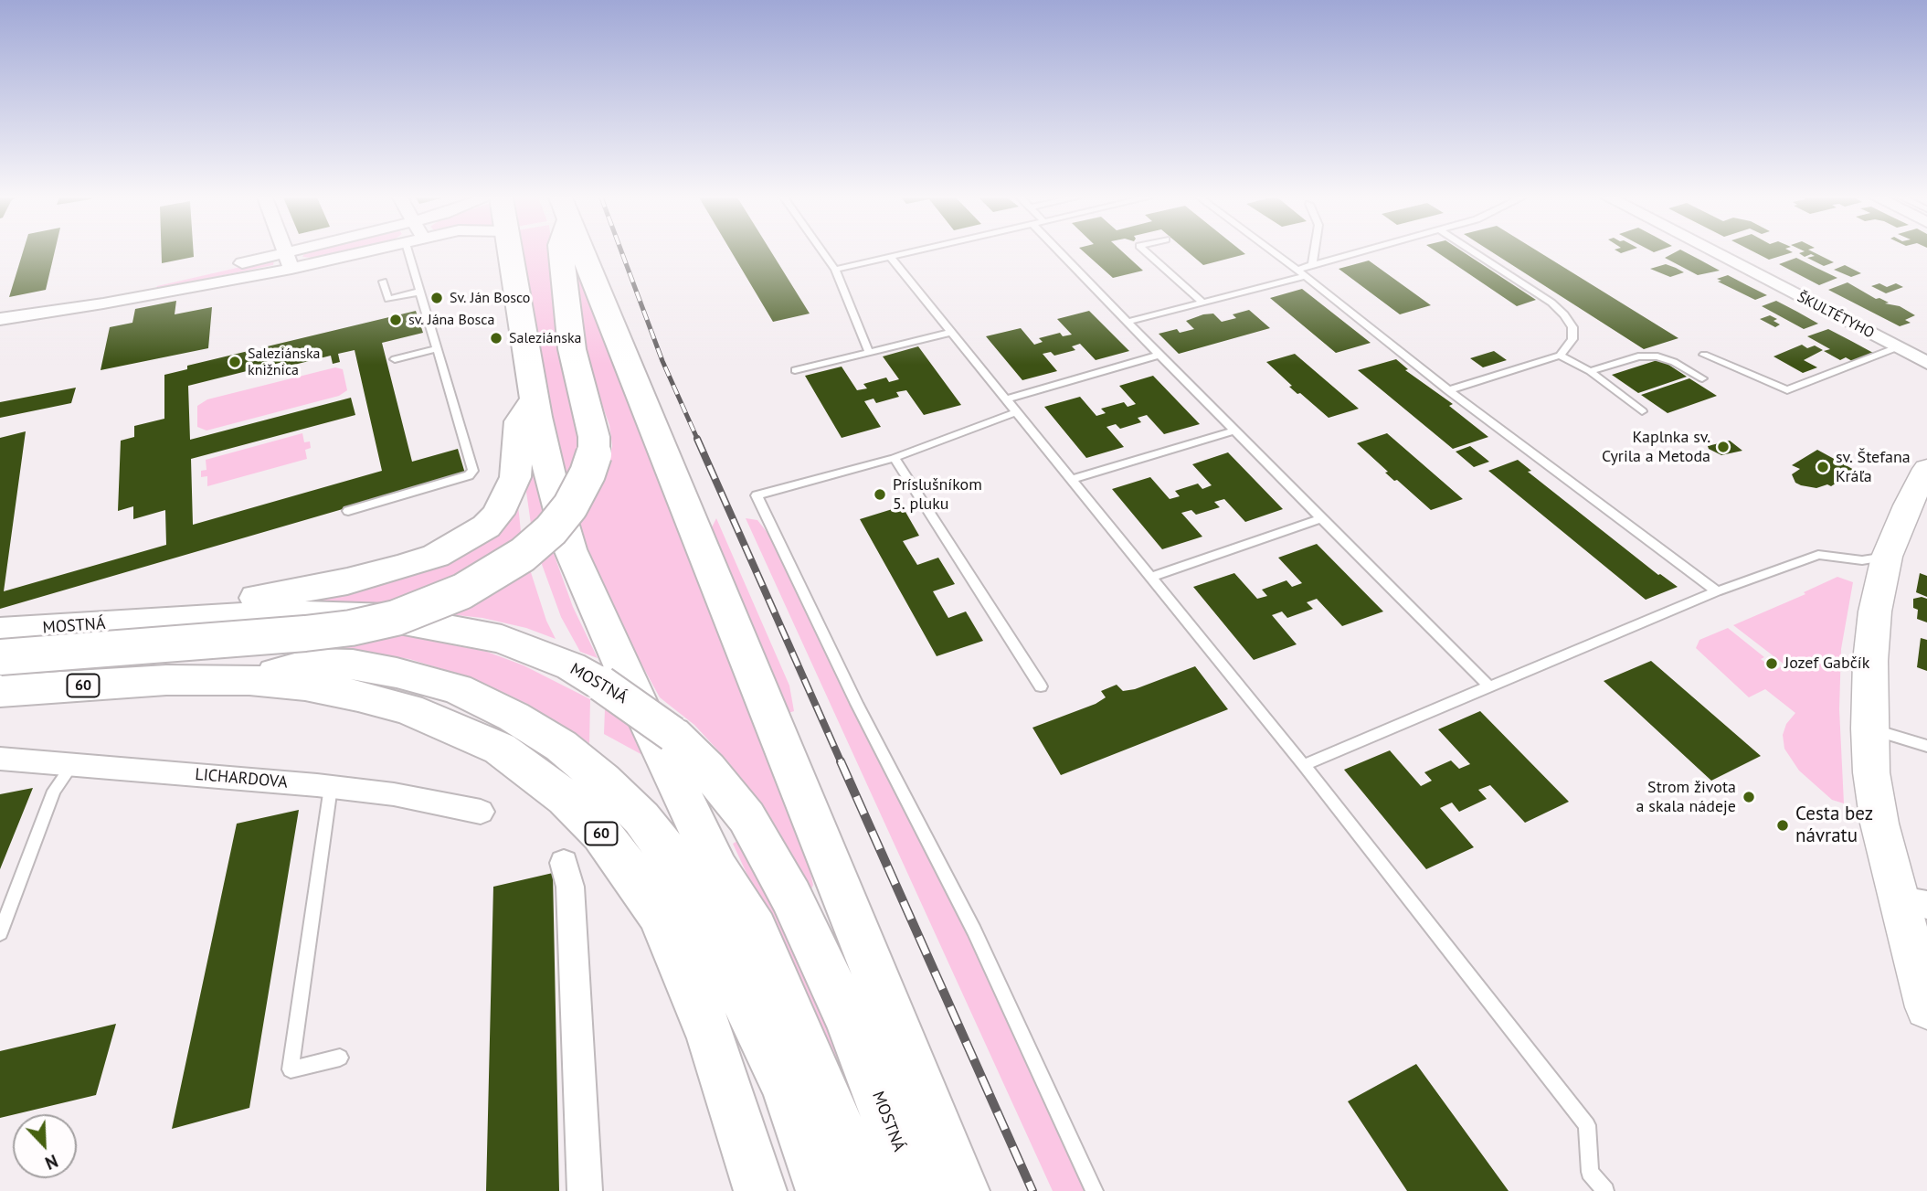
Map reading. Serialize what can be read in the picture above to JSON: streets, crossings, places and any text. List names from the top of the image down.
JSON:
{
  "streets": {
    "main road": ["MOSTNÁ", "60"],
    "street": ["ŠKULTÉTYHO", "LICHARDOVA"]
  },
  "places": [
    "Sv. Ján Bosco",
    "sv. Jána Bosca",
    "Saleziánska",
    "Saleziánska knižnica",
    "Kaplnka sv. Cyrila a Metoda",
    "sv. Štefana Kráľa",
    "Príslušníkom 5. pluku",
    "Jozef Gabčík",
    "Strom života a skala nádeje",
    "Cesta bez návratu"
  ],
  "north": "bottom right"
}
